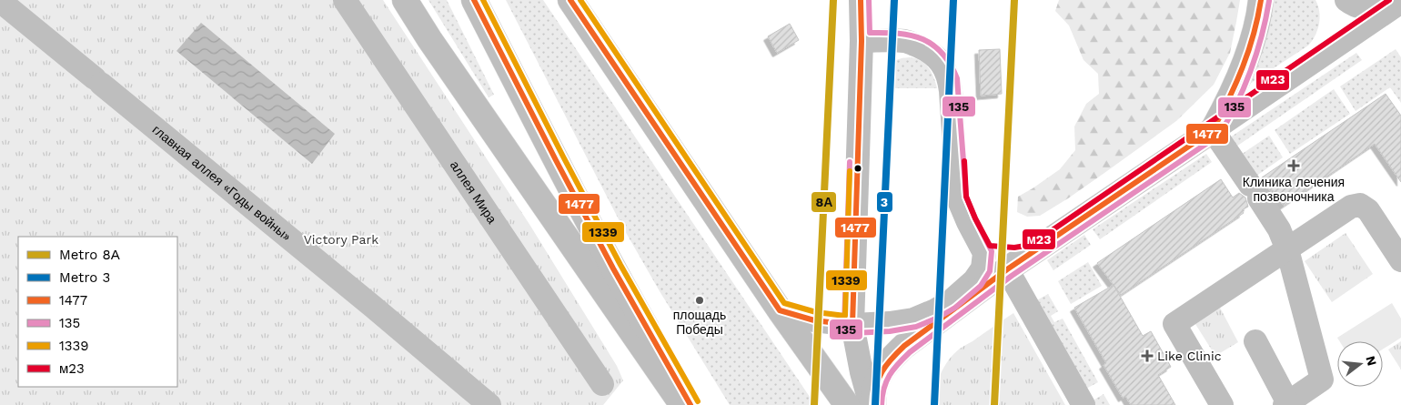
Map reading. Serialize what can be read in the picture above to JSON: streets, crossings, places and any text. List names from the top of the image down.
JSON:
{
  "streets": {
    "street": ["главная аллея «Годы войны»", "аллея Мира"]
  },
  "parks": ["Victory Park"],
  "places": {
    "health": ["Клиника лечения позвоночника", "Like Clinic"],
    "other": ["площадь Победы"]
  },
  "lines": [
    "metro line 8А",
    "metro line 3",
    "transit line 1477",
    "transit line 135",
    "transit line 1339",
    "transit line м23"
  ],
  "legend": [
    "Metro 8А",
    "Metro 3",
    "1477",
    "135",
    "1339",
    "м23"
  ],
  "north": "right"
}
